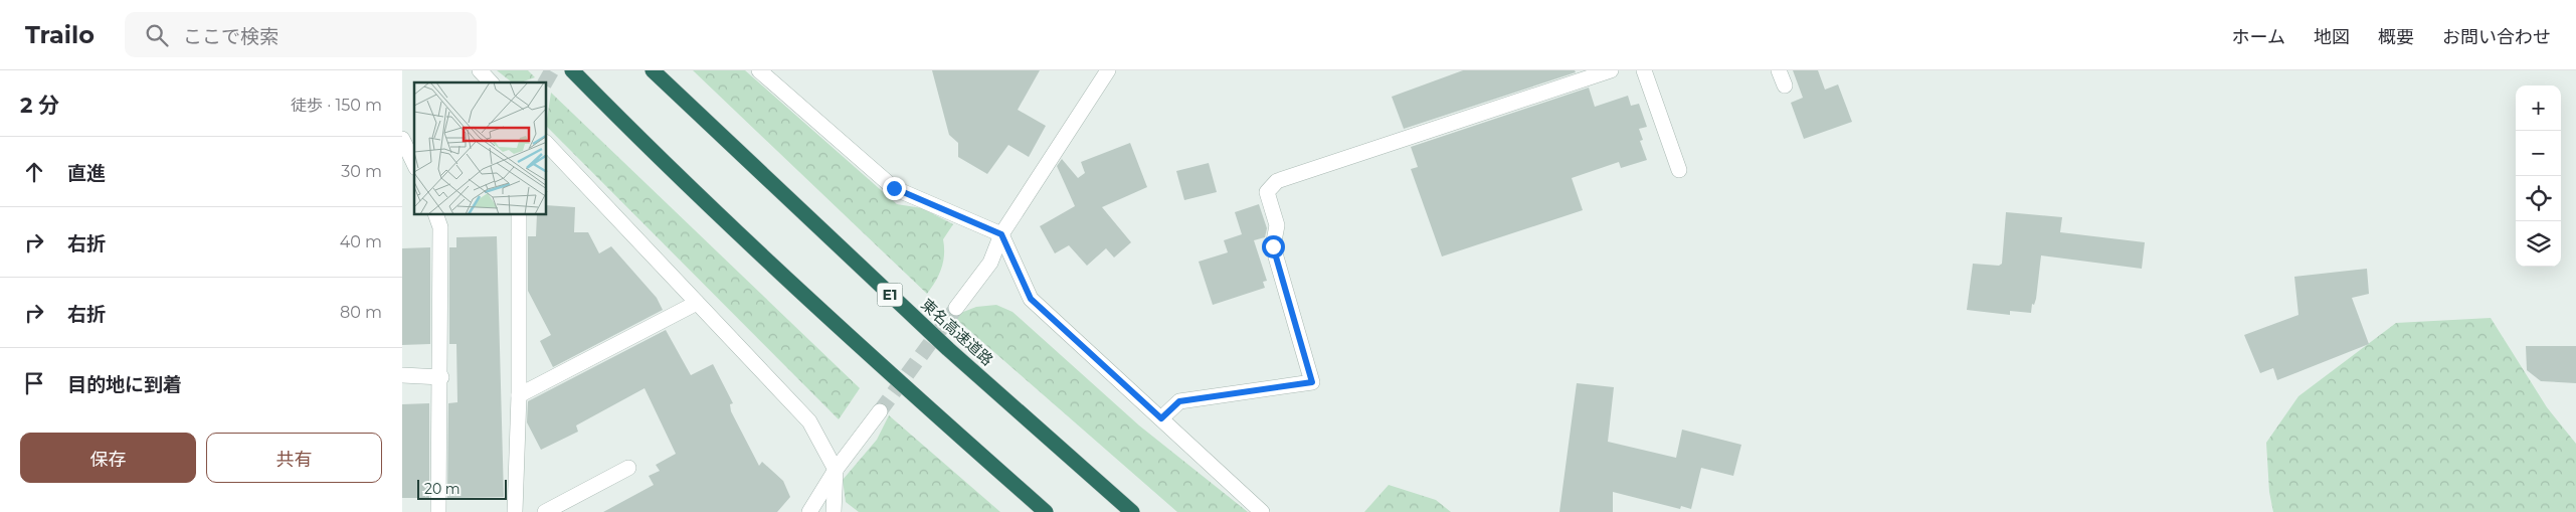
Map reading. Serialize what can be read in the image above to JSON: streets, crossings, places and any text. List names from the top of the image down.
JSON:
{
  "streets": {
    "highway": ["E1", "東名高速道路"]
  },
  "scale_bar": "20 m",
  "page": {
    "header": "Trailo",
    "search": "ここで検索",
    "nav": [
      "ホーム",
      "地図",
      "概要",
      "お問い合わせ"
    ],
    "heading": ["2 分", "徒歩 · 150 m"],
    "map_buttons": ["+", "−"],
    "list": [
      ["直進", "30 m"],
      ["右折", "40 m"],
      ["右折", "80 m"],
      "目的地に到着"
    ],
    "buttons": ["保存", "共有"],
    "scale": "20 m"
  }
}
